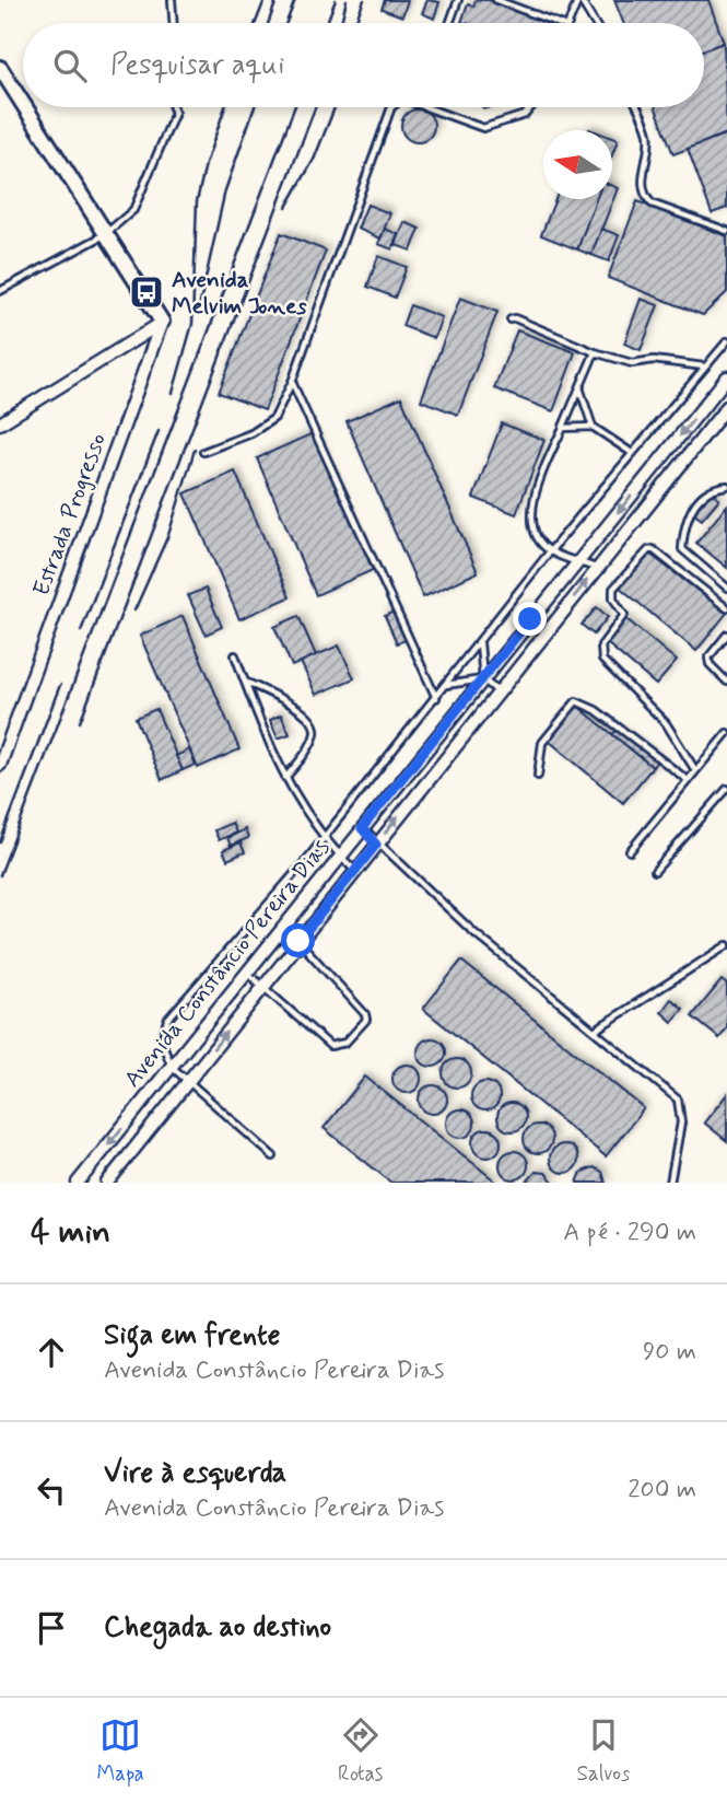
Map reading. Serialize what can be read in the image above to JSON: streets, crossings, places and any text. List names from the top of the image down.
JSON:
{
  "streets": {
    "street": ["Estrada Progresso", "Avenida Constâncio Pereira Dias"]
  },
  "places": {
    "bus stop": ["Avenida Melvim Jones"]
  },
  "north": "left",
  "page": {
    "search": "Pesquisar aqui",
    "heading": ["4 min", "A pé · 290 m"],
    "list": [
      ["Siga em frente", "Avenida Constâncio Pereira Dias", "90 m"],
      ["Vire à esquerda", "Avenida Constâncio Pereira Dias", "200 m"],
      "Chegada ao destino"
    ],
    "nav": ["Mapa", "Rotas", "Salvos"]
  }
}
